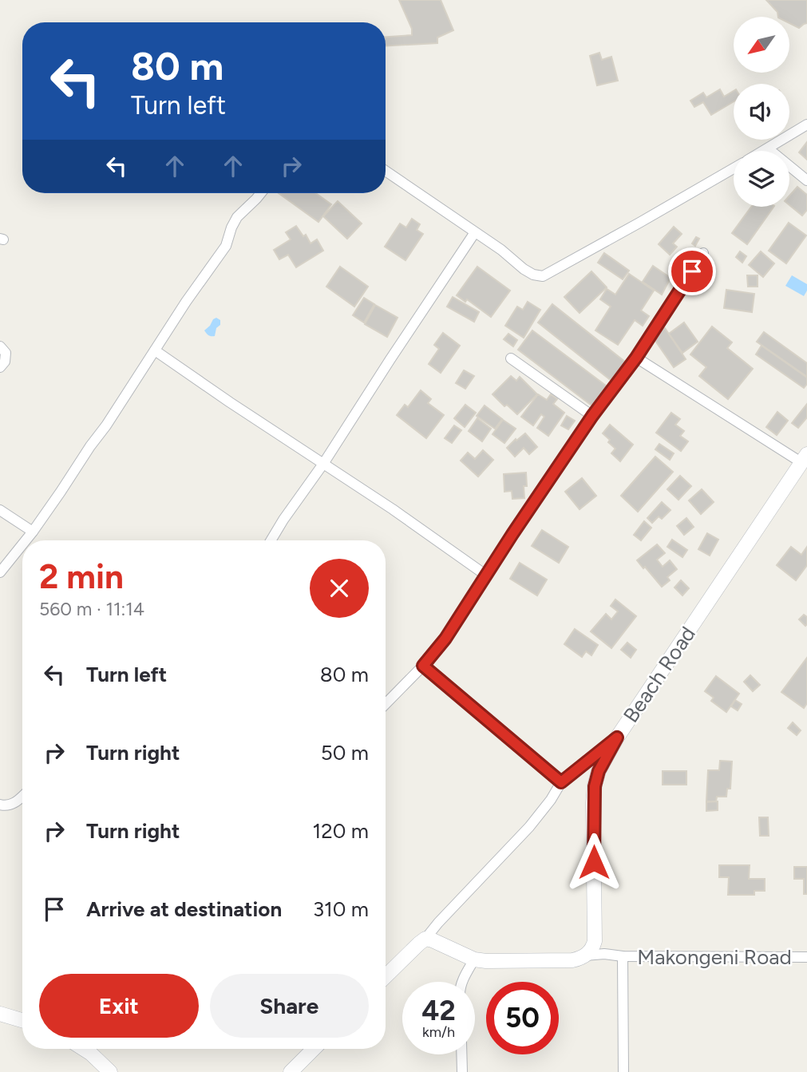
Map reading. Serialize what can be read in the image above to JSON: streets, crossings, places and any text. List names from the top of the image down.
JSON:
{
  "streets": {
    "main road": ["Beach Road"],
    "street": ["Makongeni Road"]
  },
  "crossings": [
    ["Beach Road", "Makongeni Road"]
  ],
  "north": "bottom left",
  "page": {
    "turn": ["80 m", "Turn left"],
    "heading": ["2 min", "560 m · 11:14"],
    "list": [
      {
        "name": "Turn left",
        "value": "80 m"
      },
      {
        "name": "Turn right",
        "value": "50 m"
      },
      {
        "name": "Turn right",
        "value": "120 m"
      },
      {
        "name": "Arrive at destination",
        "value": "310 m"
      }
    ],
    "buttons": ["Exit", "Share"],
    "speed": "42 km/h",
    "limit": "50"
  }
}
